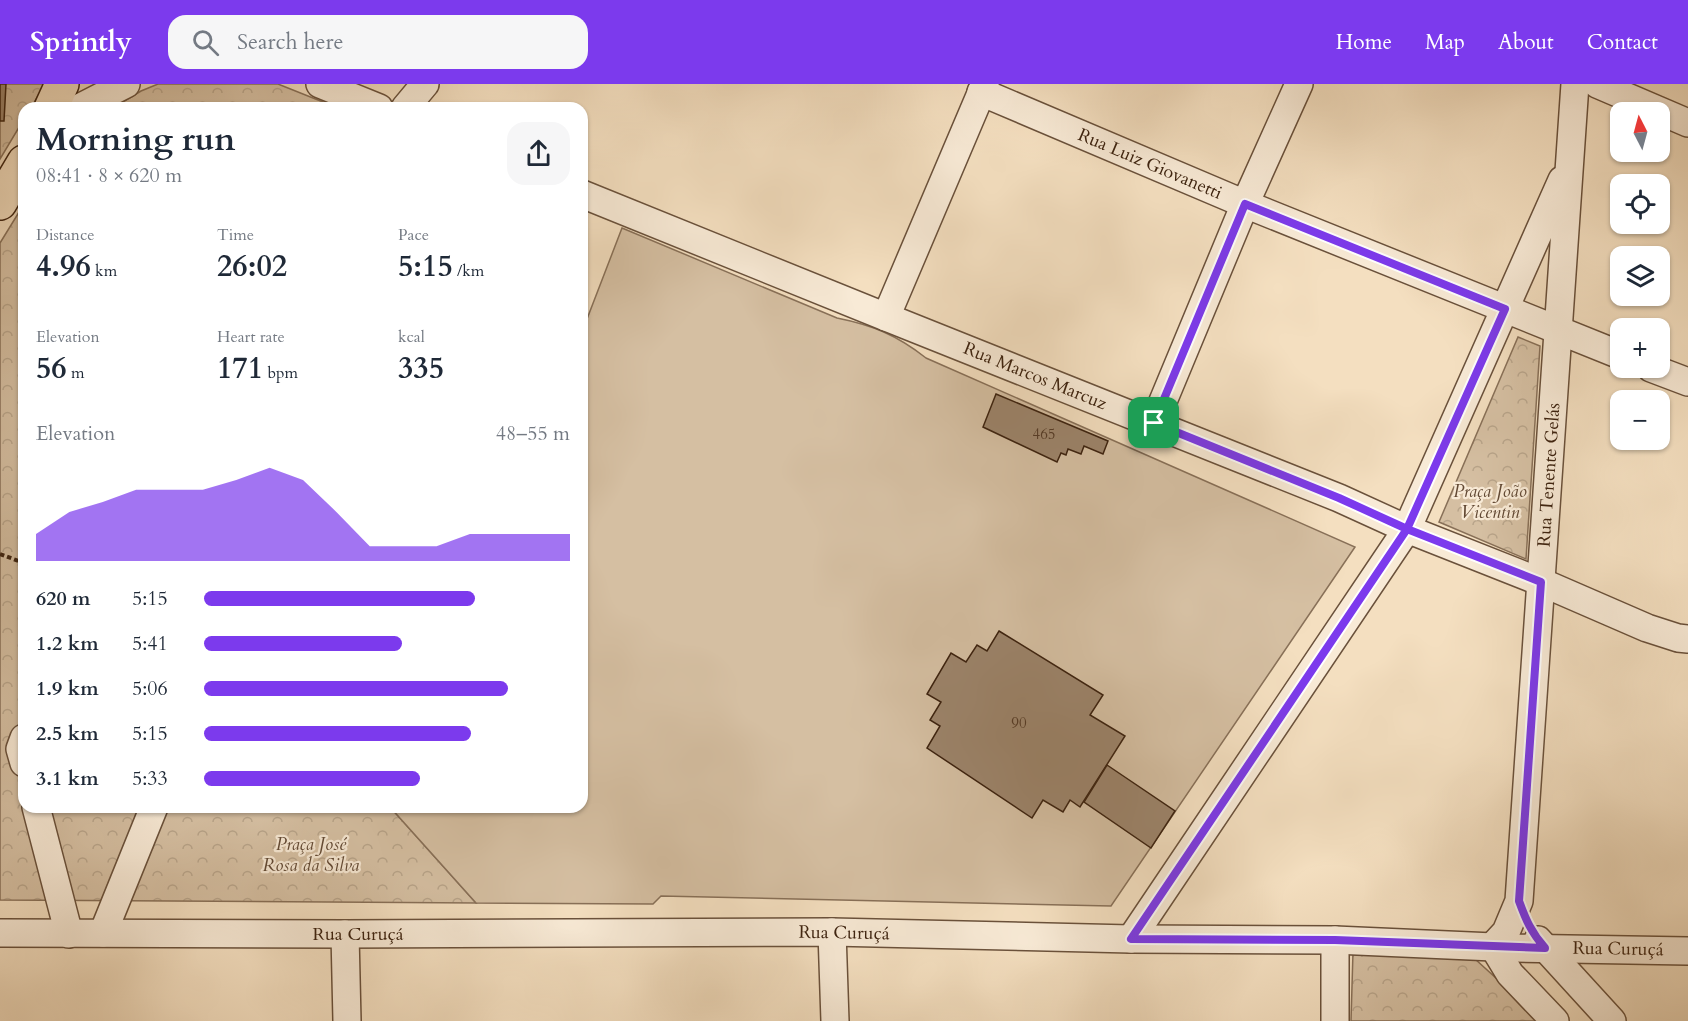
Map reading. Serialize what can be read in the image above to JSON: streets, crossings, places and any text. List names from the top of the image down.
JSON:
{
  "streets": {
    "street": [
      "Rua Luiz Giovanetti",
      "Rua Marcos Marcuz",
      "Rua Tenente Gelás",
      "Rua Curuçá"
    ]
  },
  "crossings": [
    ["Rua Luiz Giovanetti", "Rua Tenente Gelás"],
    ["Rua Marcos Marcuz", "Rua Tenente Gelás"],
    ["Rua Tenente Gelás", "Rua Curuçá"]
  ],
  "parks": ["Praça João Vicentin", "Praça José Rosa da Silva"],
  "house_numbers": ["465", "90"],
  "north": "top",
  "page": {
    "header": "Sprintly",
    "search": "Search here",
    "nav": [
      "Home",
      "Map",
      "About",
      "Contact"
    ],
    "map_buttons": ["+", "−"],
    "heading": ["Morning run", "08:41 · 8 × 620 m"],
    "stats": [
      ["Distance", "4.96 km"],
      ["Time", "26:02"],
      ["Pace", "5:15 /km"],
      ["Elevation", "56 m"],
      ["Heart rate", "171 bpm"],
      ["kcal", "335"]
    ],
    "chart": ["Elevation", "48–55 m"],
    "list": [
      {
        "name": "620 m",
        "note": "5:15"
      },
      {
        "name": "1.2 km",
        "note": "5:41"
      },
      {
        "name": "1.9 km",
        "note": "5:06"
      },
      {
        "name": "2.5 km",
        "note": "5:15"
      },
      {
        "name": "3.1 km",
        "note": "5:33"
      }
    ]
  }
}
